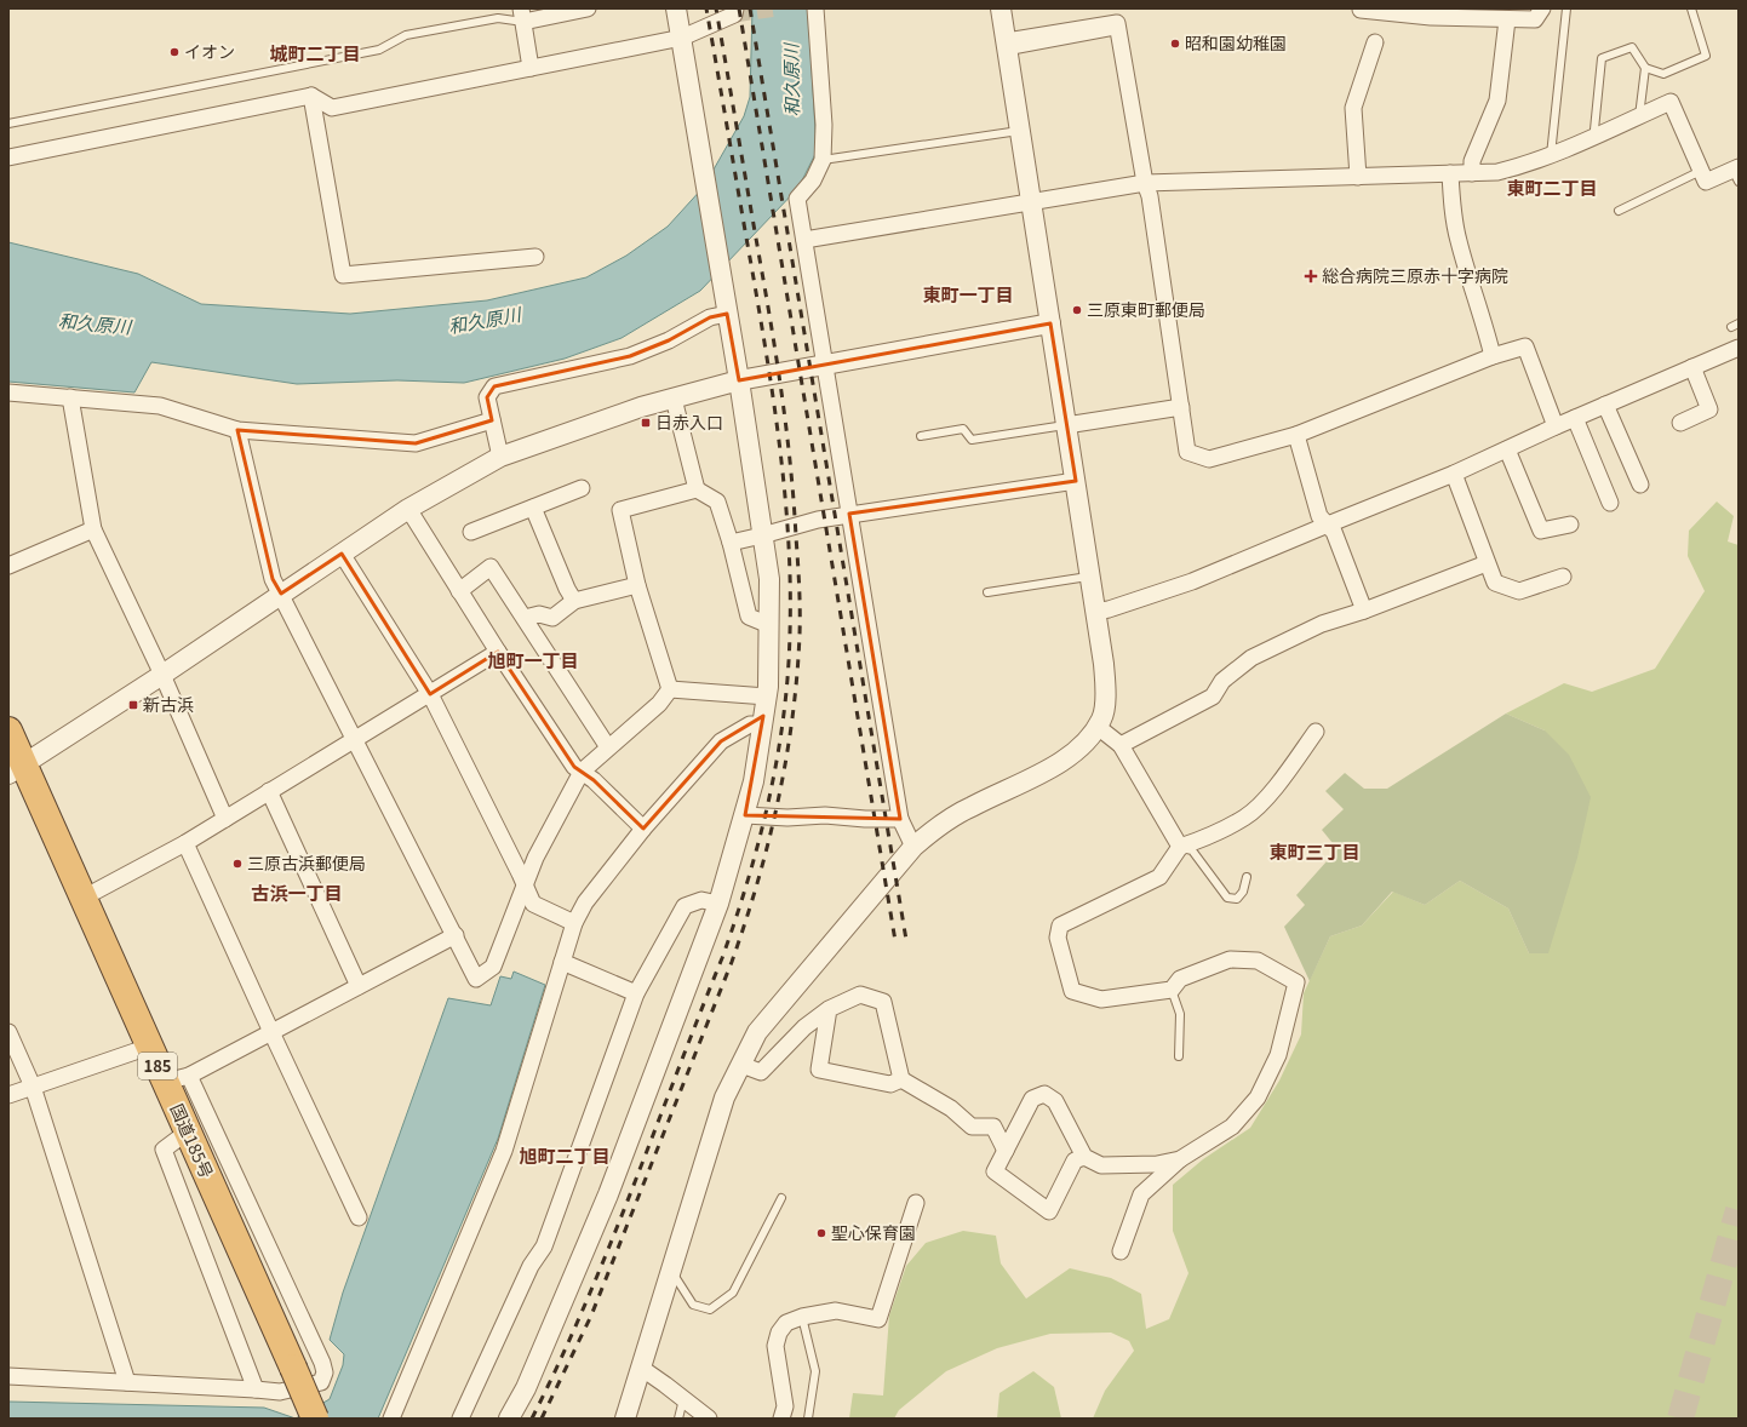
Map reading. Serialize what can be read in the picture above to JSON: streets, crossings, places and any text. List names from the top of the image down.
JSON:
{
  "streets": {
    "highway": ["185", "国道185号"]
  },
  "districts": [
    "城町二丁目",
    "東町二丁目",
    "東町一丁目",
    "旭町一丁目",
    "東町三丁目",
    "古浜一丁目",
    "旭町二丁目"
  ],
  "water": ["和久原川"],
  "places": {
    "other": [
      "昭和園幼稚園",
      "イオン",
      "三原東町郵便局",
      "三原古浜郵便局",
      "聖心保育園"
    ],
    "health": ["総合病院三原赤十字病院"],
    "transit": ["日赤入口", "新古浜"]
  }
}
